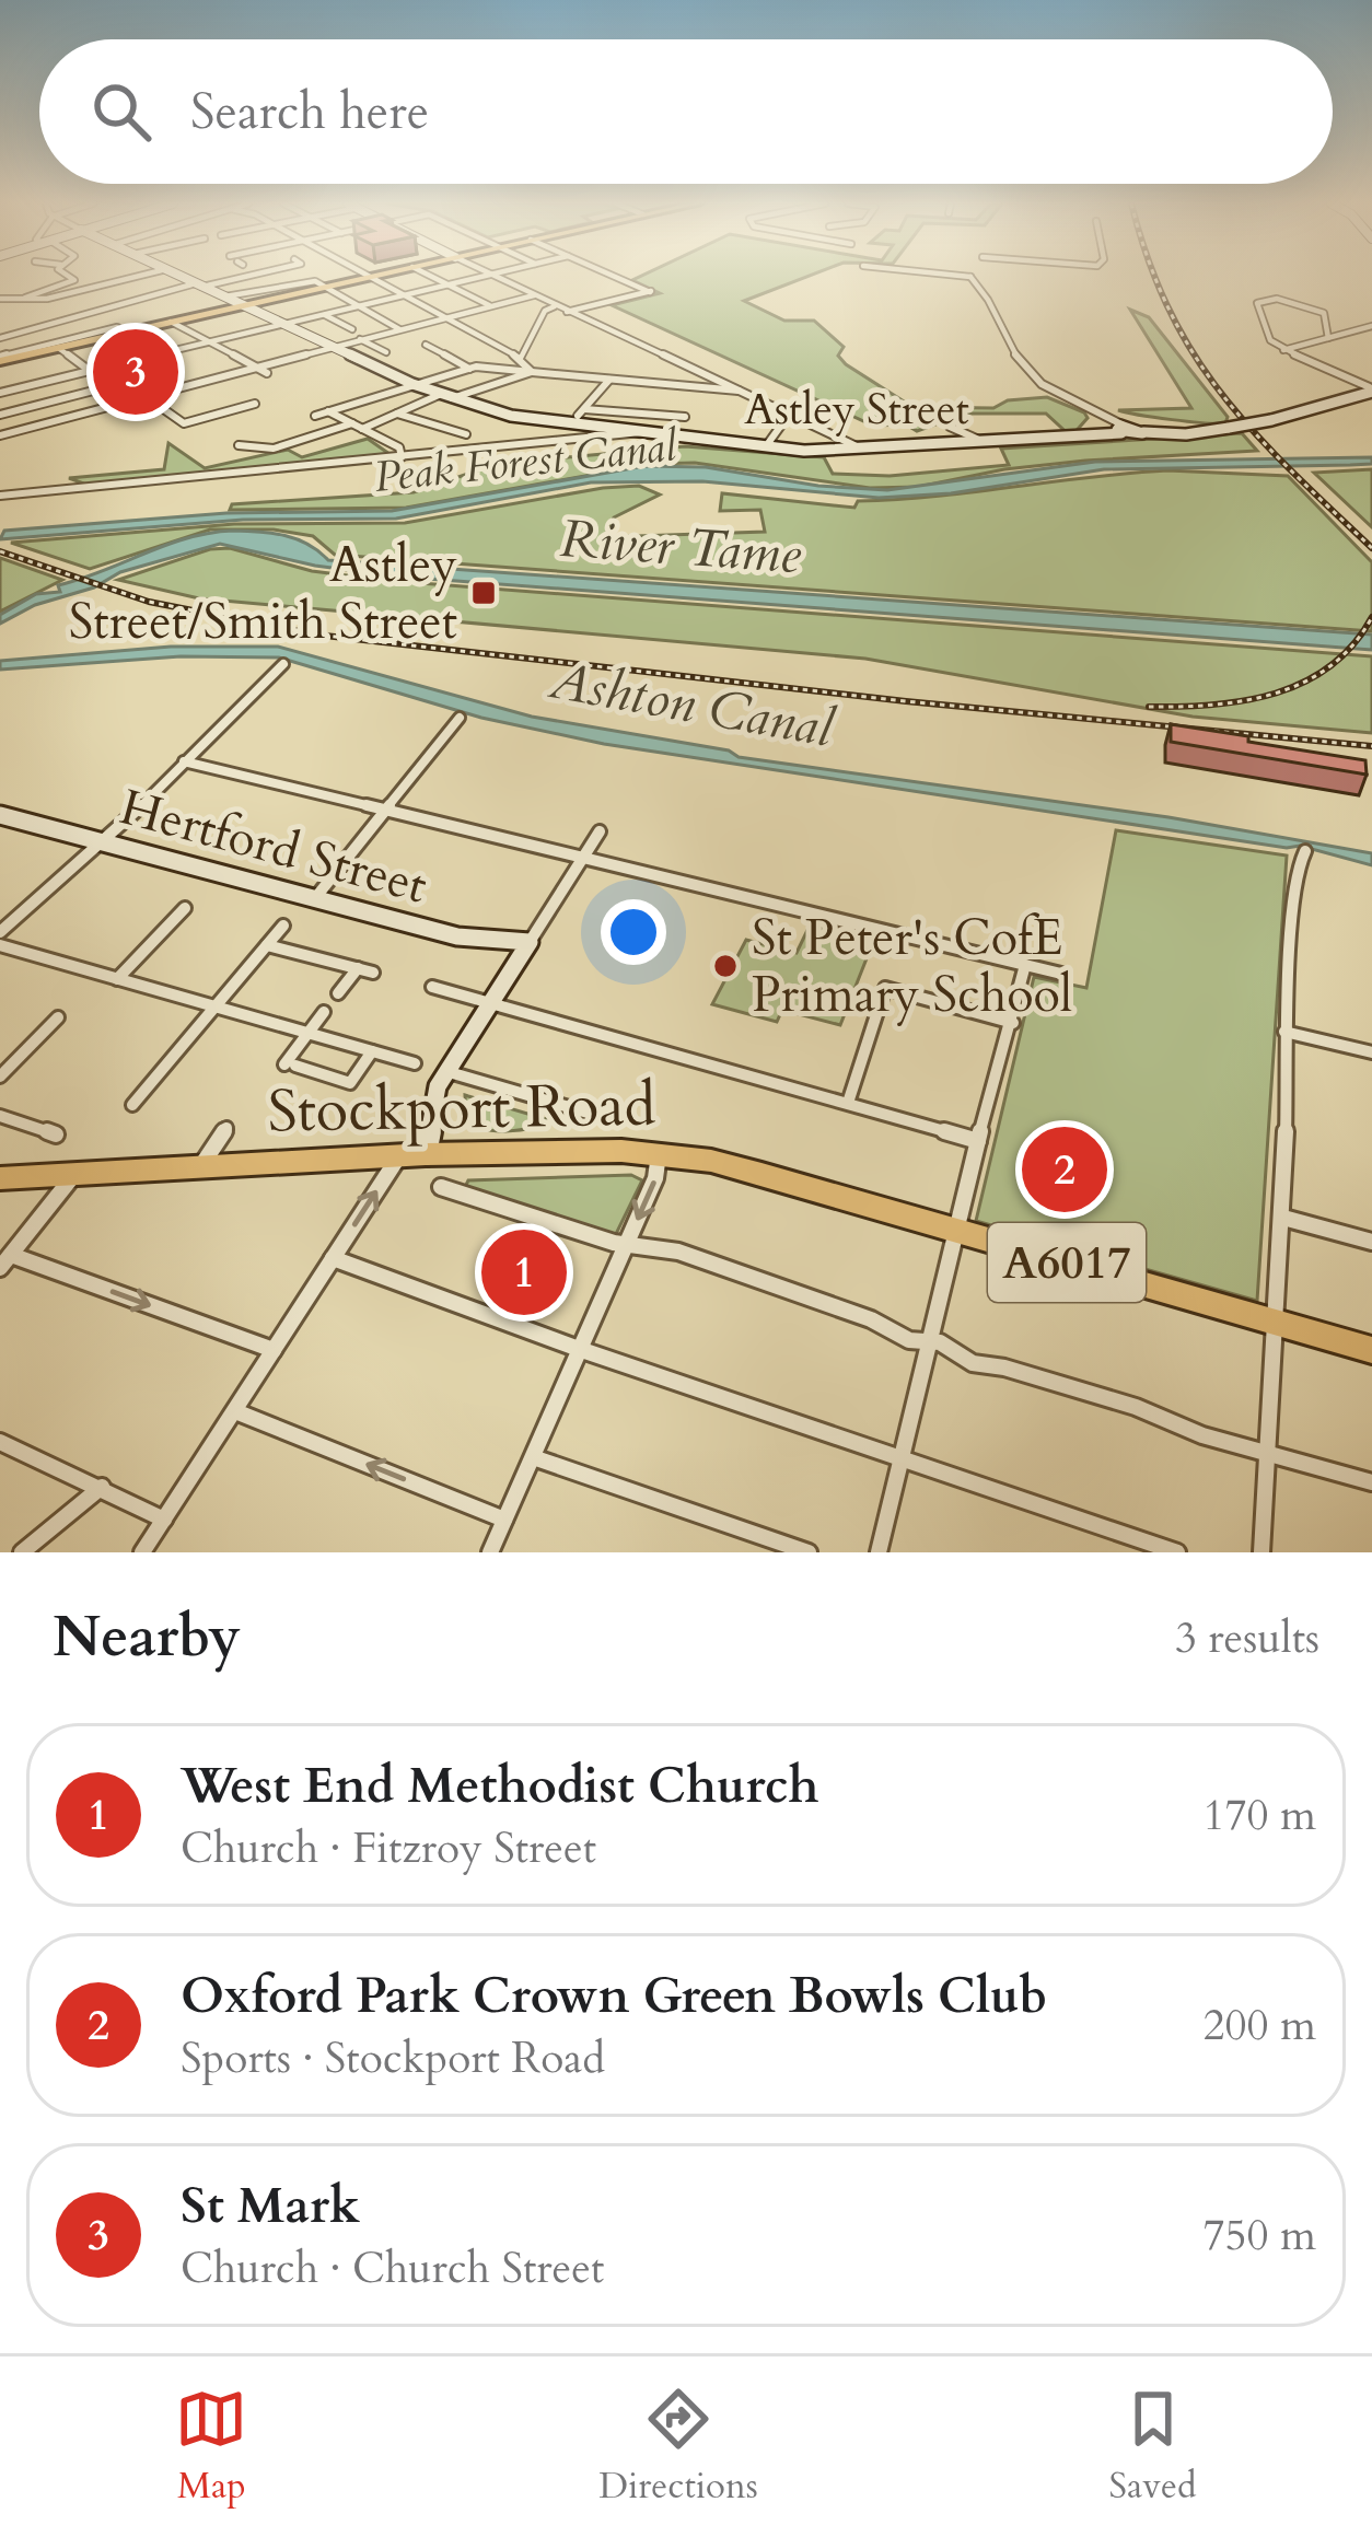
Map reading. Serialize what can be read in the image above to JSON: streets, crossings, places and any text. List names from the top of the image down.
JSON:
{
  "streets": {
    "highway": ["Stockport Road", "A6017"],
    "main road": ["Astley Street", "Hertford Street"]
  },
  "water": ["Peak Forest Canal", "River Tame", "Ashton Canal"],
  "places": {
    "transit": ["Astley Street/Smith Street"],
    "other": ["St Peter's CofE Primary School"]
  },
  "page": {
    "search": "Search here",
    "pins": ["3", "2", "1"],
    "heading": ["Nearby", "3 results"],
    "list": [
      {
        "mark": "1",
        "name": "West End Methodist Church",
        "note": "Church · Fitzroy Street",
        "value": "170 m"
      },
      {
        "mark": "2",
        "name": "Oxford Park Crown Green Bowls Club",
        "note": "Sports · Stockport Road",
        "value": "200 m"
      },
      {
        "mark": "3",
        "name": "St Mark",
        "note": "Church · Church Street",
        "value": "750 m"
      }
    ],
    "nav": ["Map", "Directions", "Saved"]
  }
}
